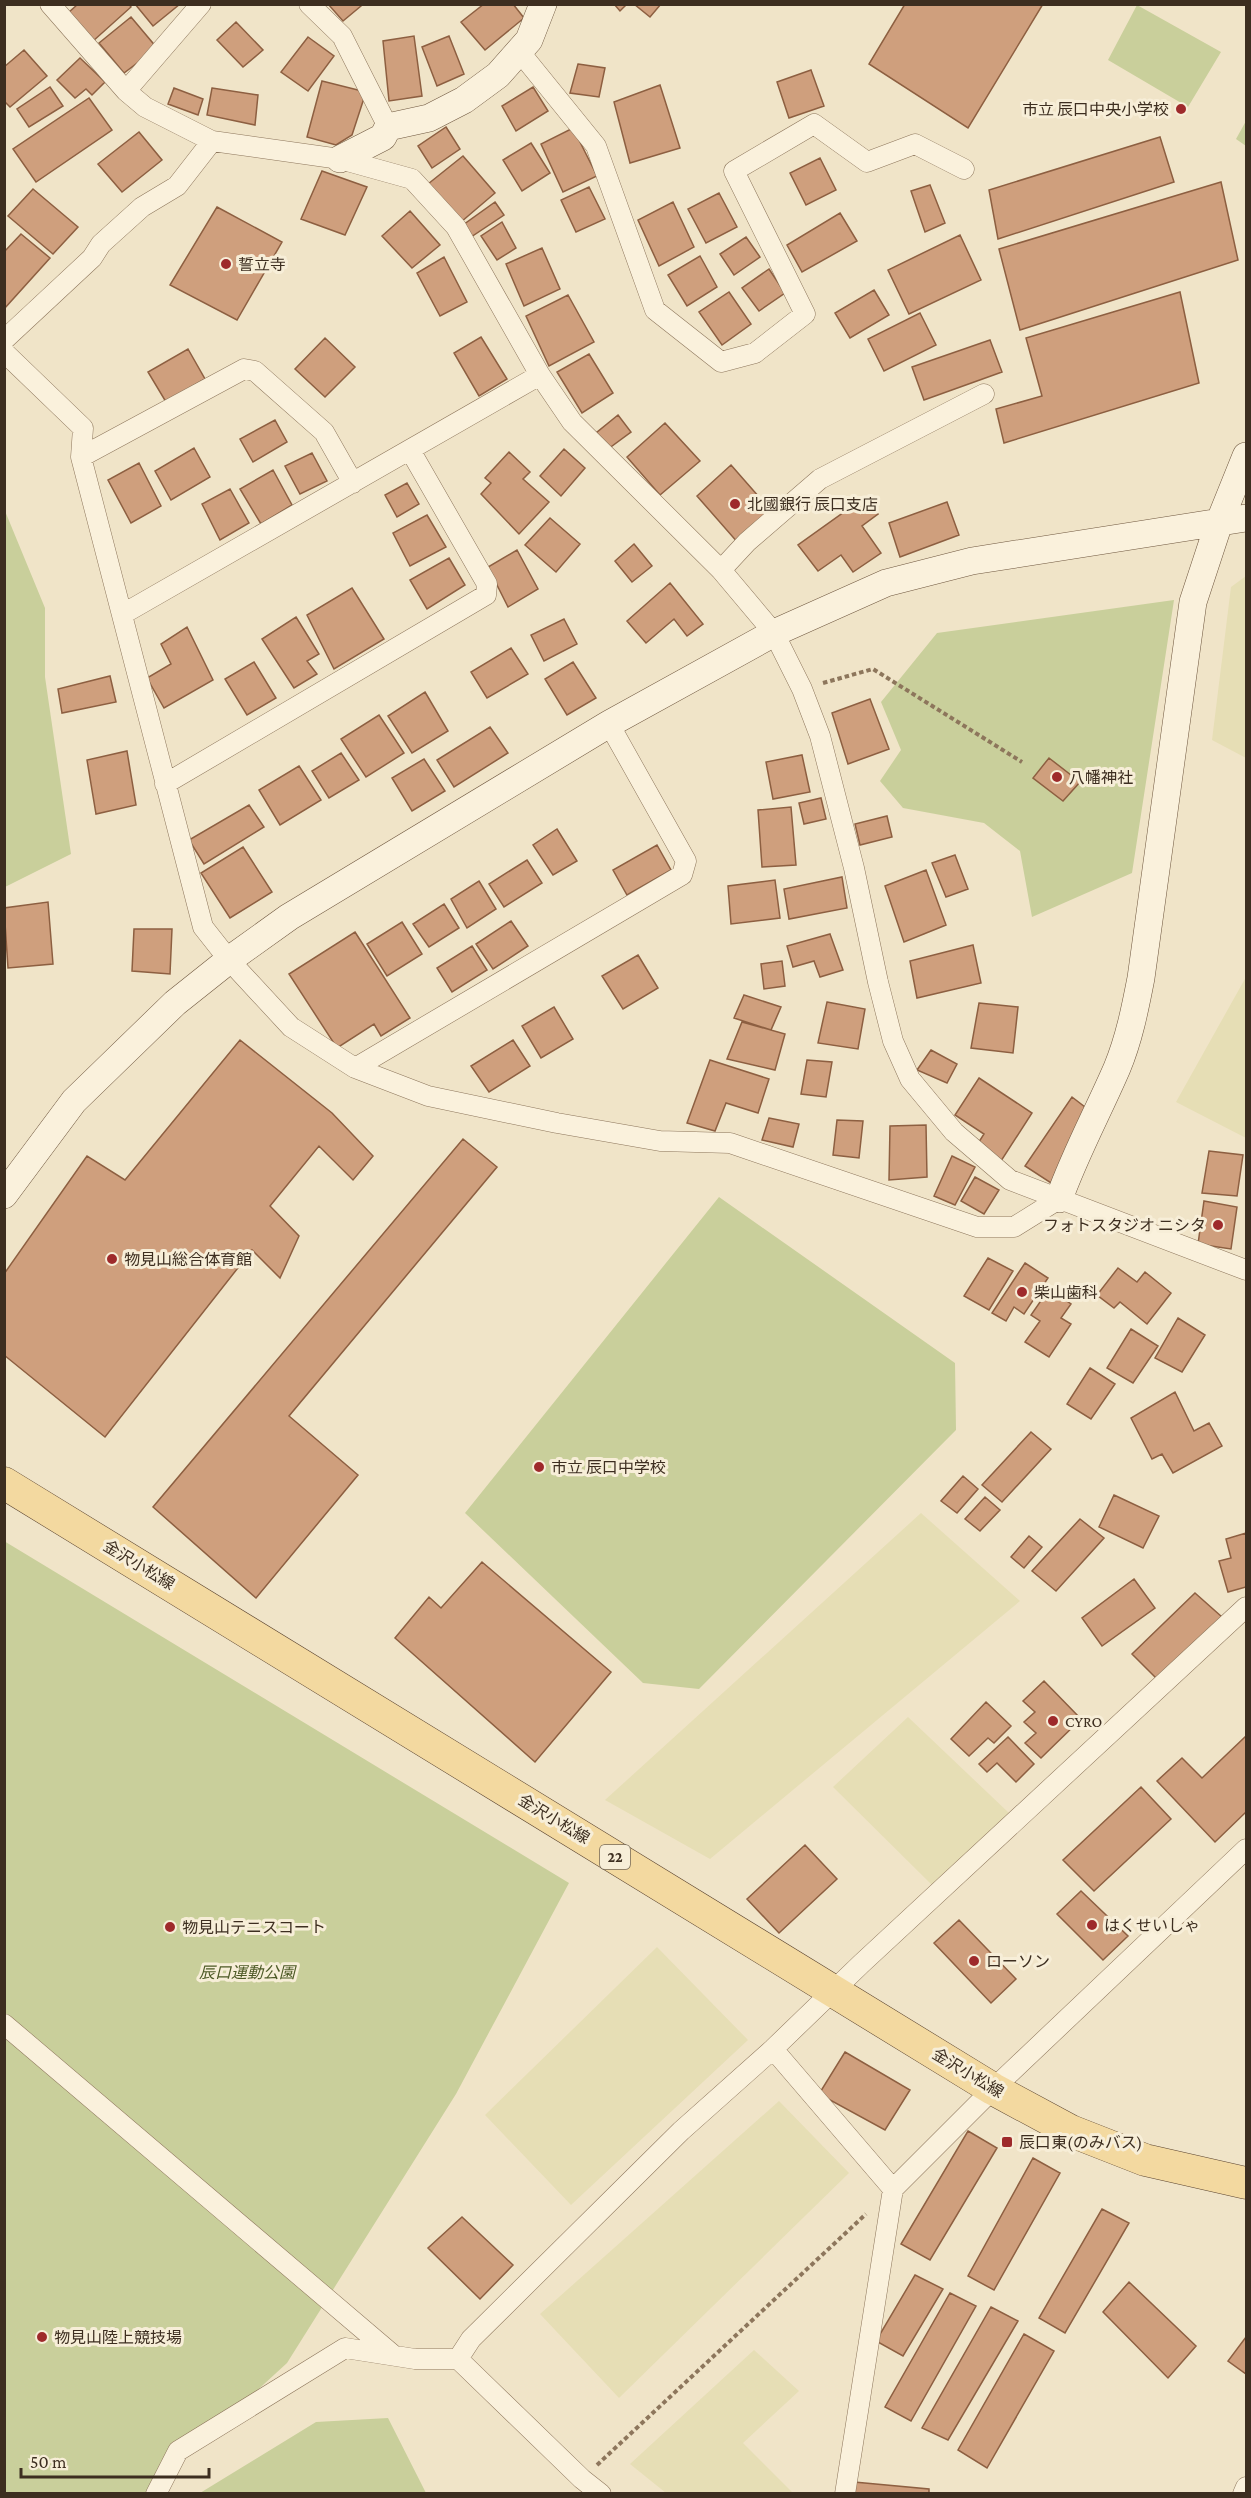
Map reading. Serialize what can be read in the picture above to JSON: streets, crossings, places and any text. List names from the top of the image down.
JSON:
{
  "streets": {
    "main road": ["金沢小松線", "22"]
  },
  "parks": ["辰口運動公園"],
  "places": {
    "other": [
      "市立 辰口中央小学校",
      "誓立寺",
      "北國銀行 辰口支店",
      "八幡神社",
      "フォトスタジオ ニシタ",
      "物見山総合体育館",
      "柴山歯科",
      "市立 辰口中学校",
      "CYRO",
      "はくせいしゃ",
      "物見山テニスコート",
      "ローソン",
      "物見山陸上競技場"
    ],
    "transit": ["辰口東(のみバス)"]
  },
  "scale_bar": "50 m"
}
